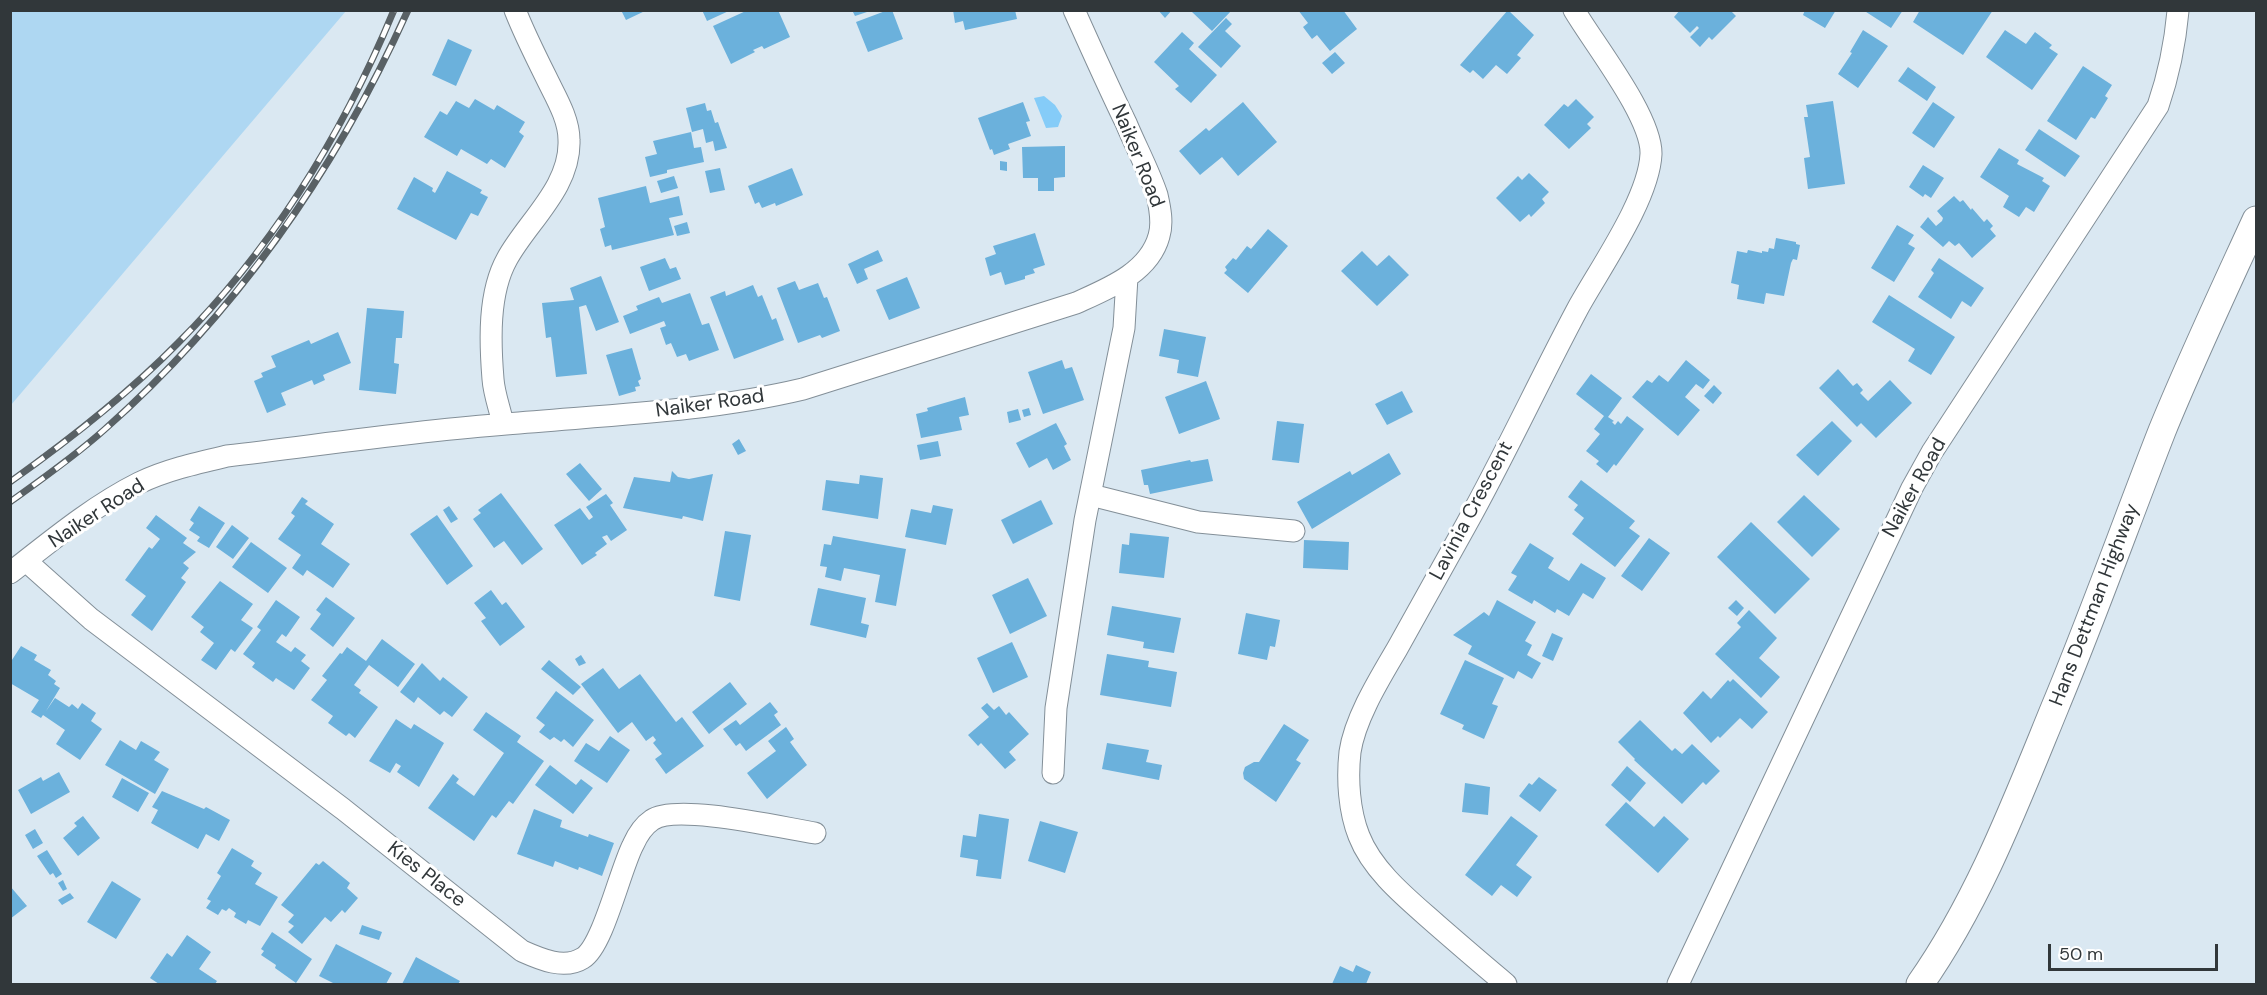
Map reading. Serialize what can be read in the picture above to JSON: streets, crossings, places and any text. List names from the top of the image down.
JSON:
{
  "streets": {
    "street": [
      "Naiker Road",
      "Lavinia Crescent",
      "Hans Dettman Highway",
      "Kies Place"
    ]
  },
  "crossings": [
    ["Naiker Road", "Kies Place"]
  ],
  "scale_bar": "50 m"
}
